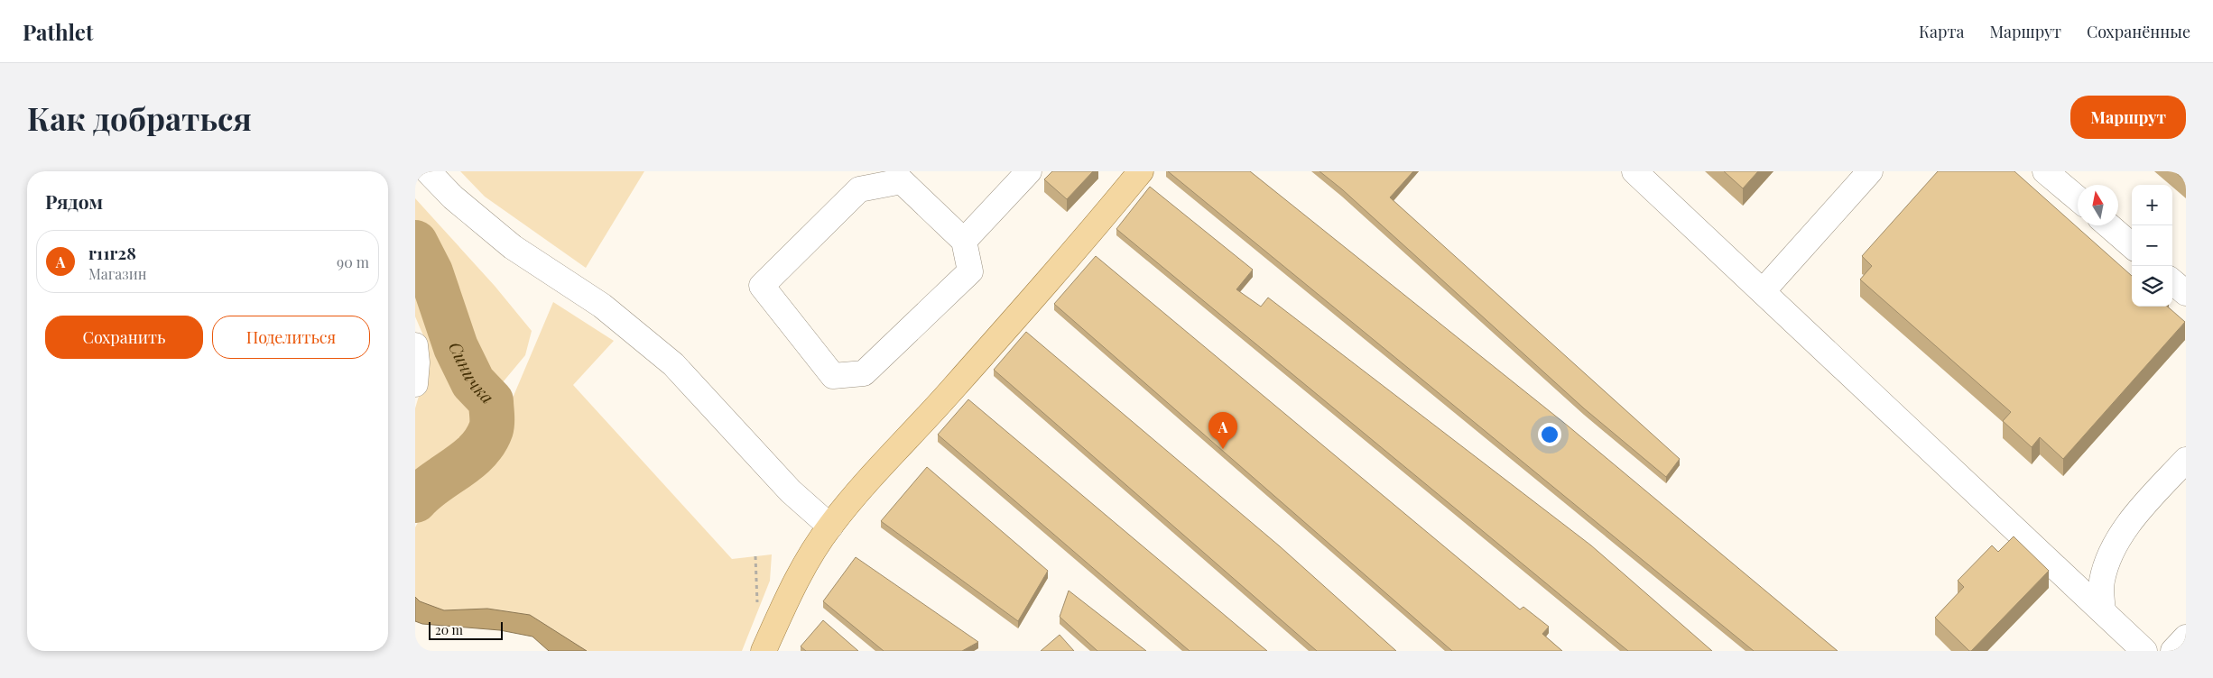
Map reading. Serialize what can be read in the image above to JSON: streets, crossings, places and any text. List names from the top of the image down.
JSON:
{
  "water": ["Синичка"],
  "scale_bar": "20 m",
  "north": "top",
  "page": {
    "header": "Pathlet",
    "nav": ["Карта", "Маршрут", "Сохранённые"],
    "buttons": [
      "Маршрут",
      ["Сохранить", "Поделиться"]
    ],
    "title": "Как добраться",
    "heading": "Рядом",
    "map_buttons": ["+", "−"],
    "list": [
      {
        "mark": "A",
        "name": "r11r28",
        "note": "Магазин",
        "value": "90 m"
      }
    ],
    "pins": "A",
    "scale": "20 m"
  }
}
